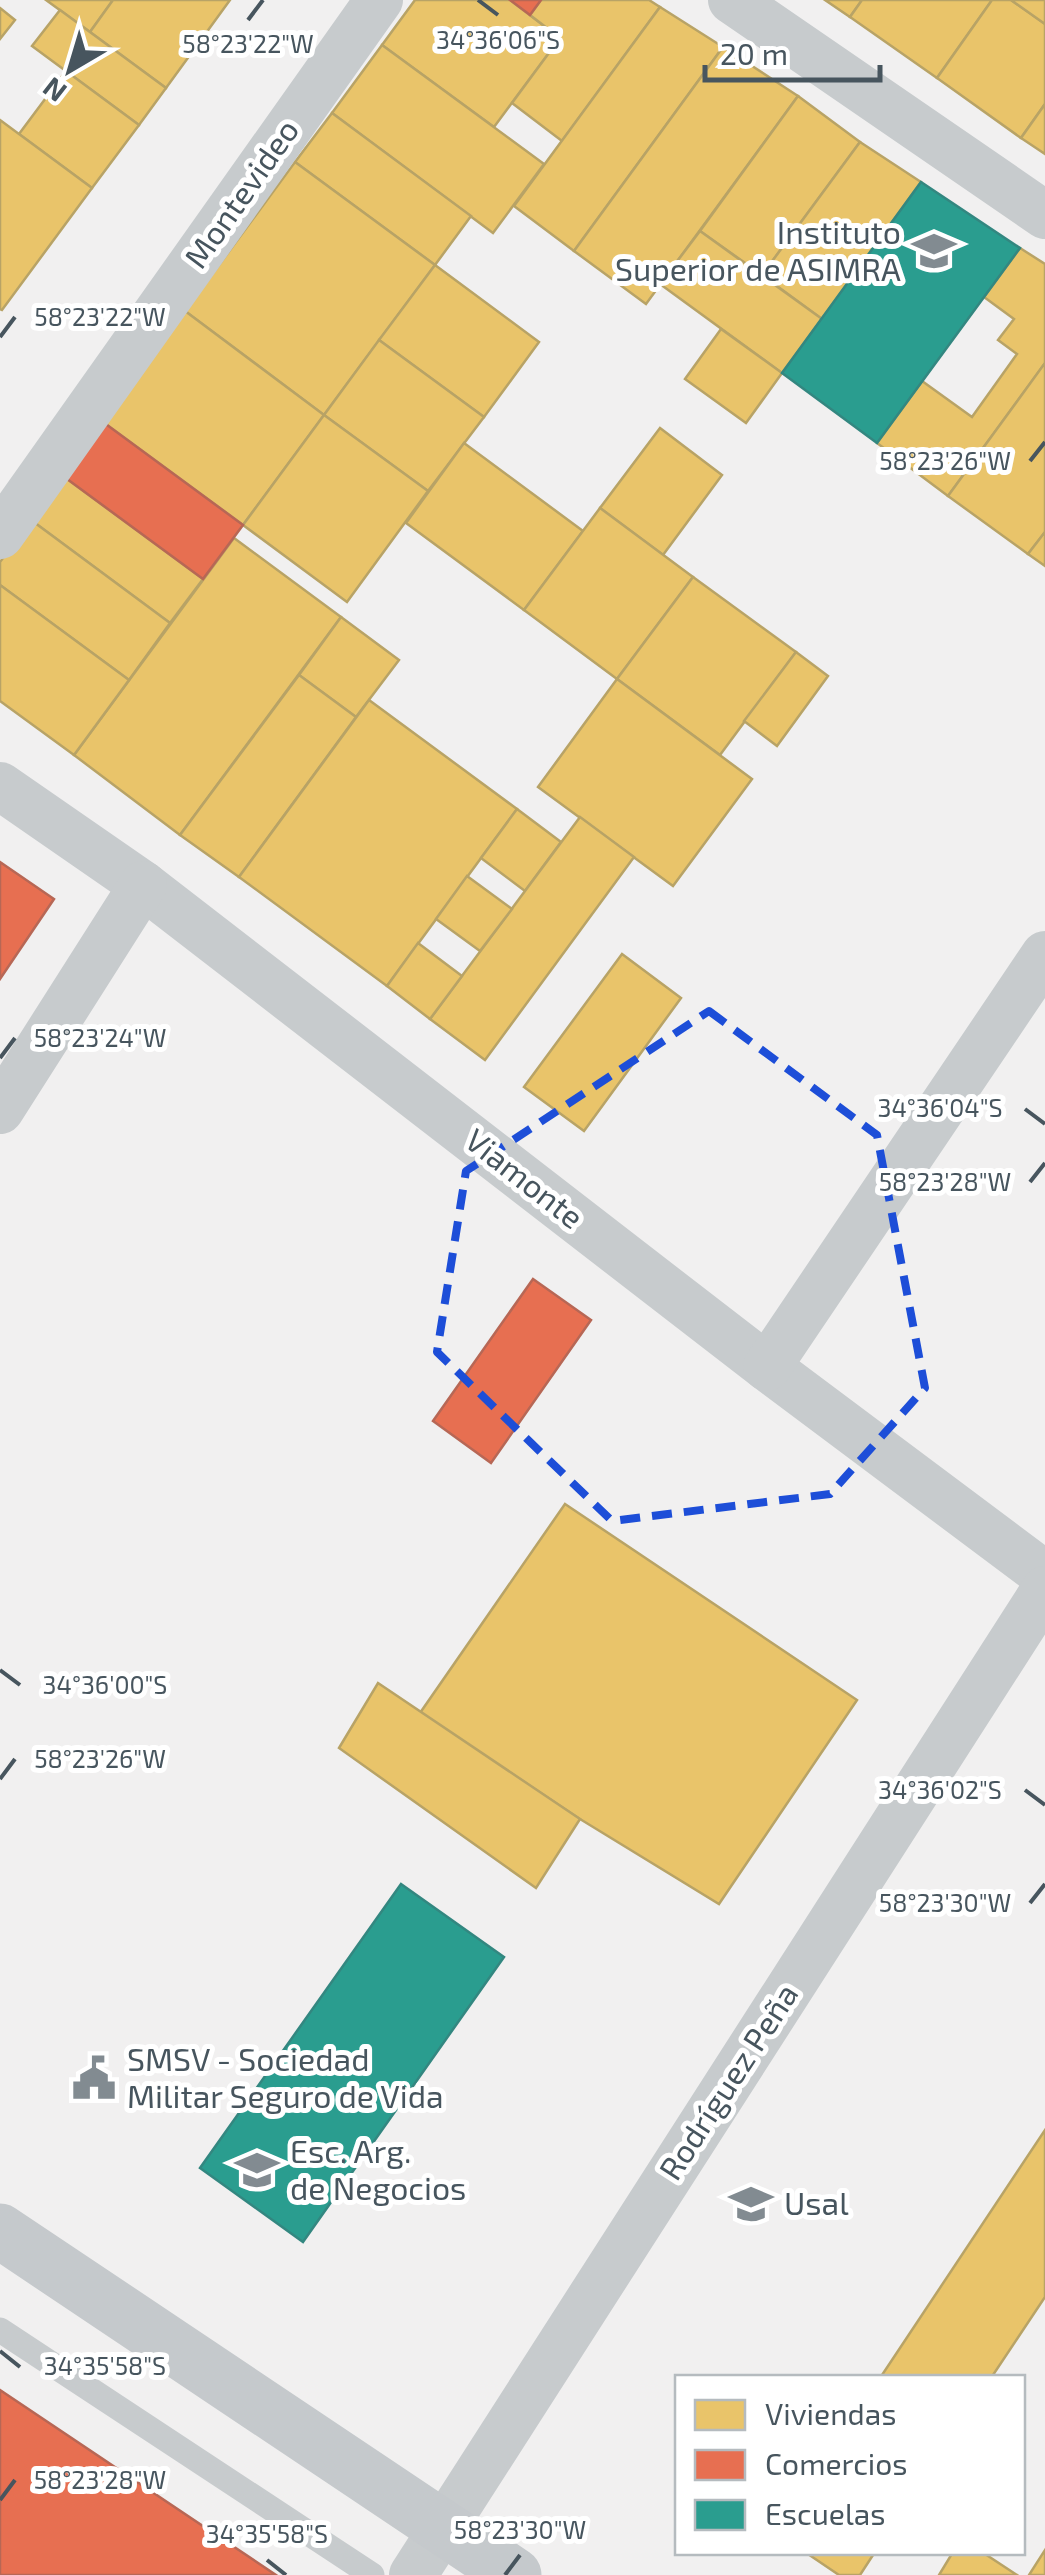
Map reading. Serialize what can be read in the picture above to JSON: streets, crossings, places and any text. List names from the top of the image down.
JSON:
{
  "streets": {
    "street": ["Montevideo", "Viamonte", "Rodríguez Peña"]
  },
  "places": {
    "school or university": ["Instituto Superior de ASIMRA", "Esc. Arg. de Negocios", "Usal"],
    "public building": ["SMSV - Sociedad Militar Seguro de Vida"]
  },
  "legend": ["Viviendas", "Comercios", "Escuelas"],
  "scale_bar": "20 m",
  "north": "bottom left",
  "coordinates": [
    "34°36'06\"S",
    "58°23'22\"W",
    "58°23'26\"W",
    "58°23'24\"W",
    "34°36'04\"S",
    "58°23'28\"W",
    "34°36'00\"S",
    "34°36'02\"S",
    "58°23'30\"W",
    "34°35'58\"S"
  ]
}
